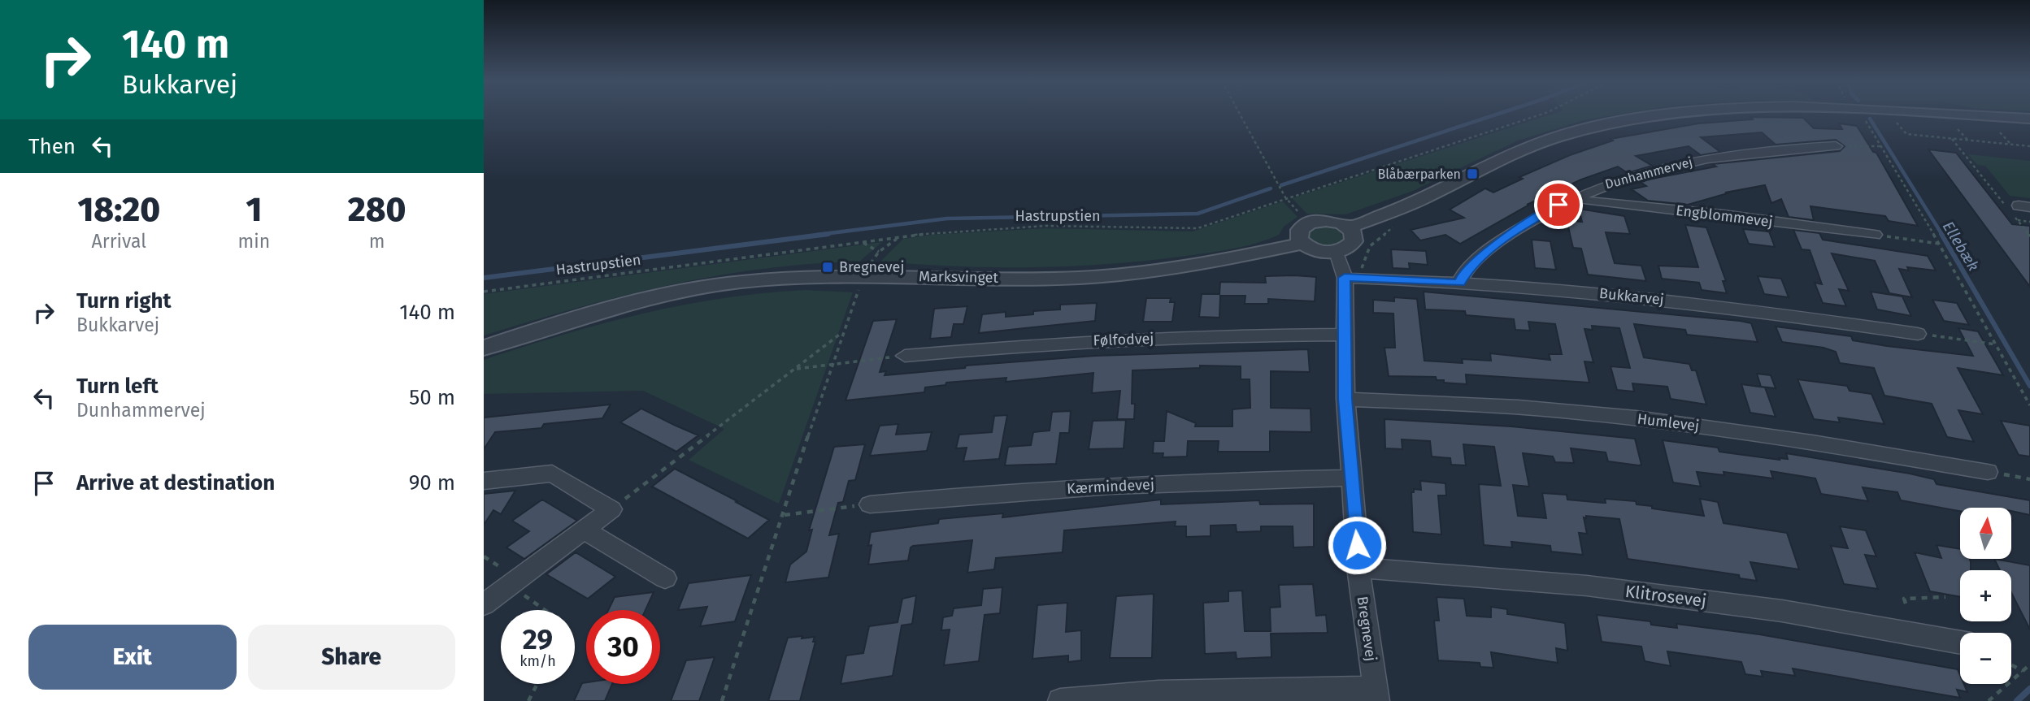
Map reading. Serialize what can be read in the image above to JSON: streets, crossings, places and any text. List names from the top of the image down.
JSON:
{
  "streets": {
    "street": [
      "Dunhammervej",
      "Engblommevej",
      "Marksvinget",
      "Bukkarvej",
      "Følfodvej",
      "Humlevej",
      "Kærmindevej",
      "Klitrosevej",
      "Bregnevej"
    ],
    "path": ["Hastrupstien"]
  },
  "crossings": [
    ["Dunhammervej", "Engblommevej"],
    ["Dunhammervej", "Bukkarvej"],
    ["Bukkarvej", "Bregnevej"],
    ["Følfodvej", "Bregnevej"],
    ["Humlevej", "Bregnevej"],
    ["Kærmindevej", "Bregnevej"],
    ["Klitrosevej", "Bregnevej"]
  ],
  "water": ["Ellebæk"],
  "places": {
    "transit": ["Blåbærparken", "Bregnevej"]
  },
  "north": "top",
  "page": {
    "turn": ["140 m", "Bukkarvej"],
    "then": "Then",
    "eta": [
      "18:20",
      "Arrival",
      "1",
      "min",
      "280",
      "m"
    ],
    "list": [
      {
        "name": "Turn right",
        "note": "Bukkarvej",
        "value": "140 m"
      },
      {
        "name": "Turn left",
        "note": "Dunhammervej",
        "value": "50 m"
      },
      {
        "name": "Arrive at destination",
        "value": "90 m"
      }
    ],
    "map_buttons": ["+", "−"],
    "speed": "29 km/h",
    "limit": "30",
    "buttons": ["Exit", "Share"]
  }
}
